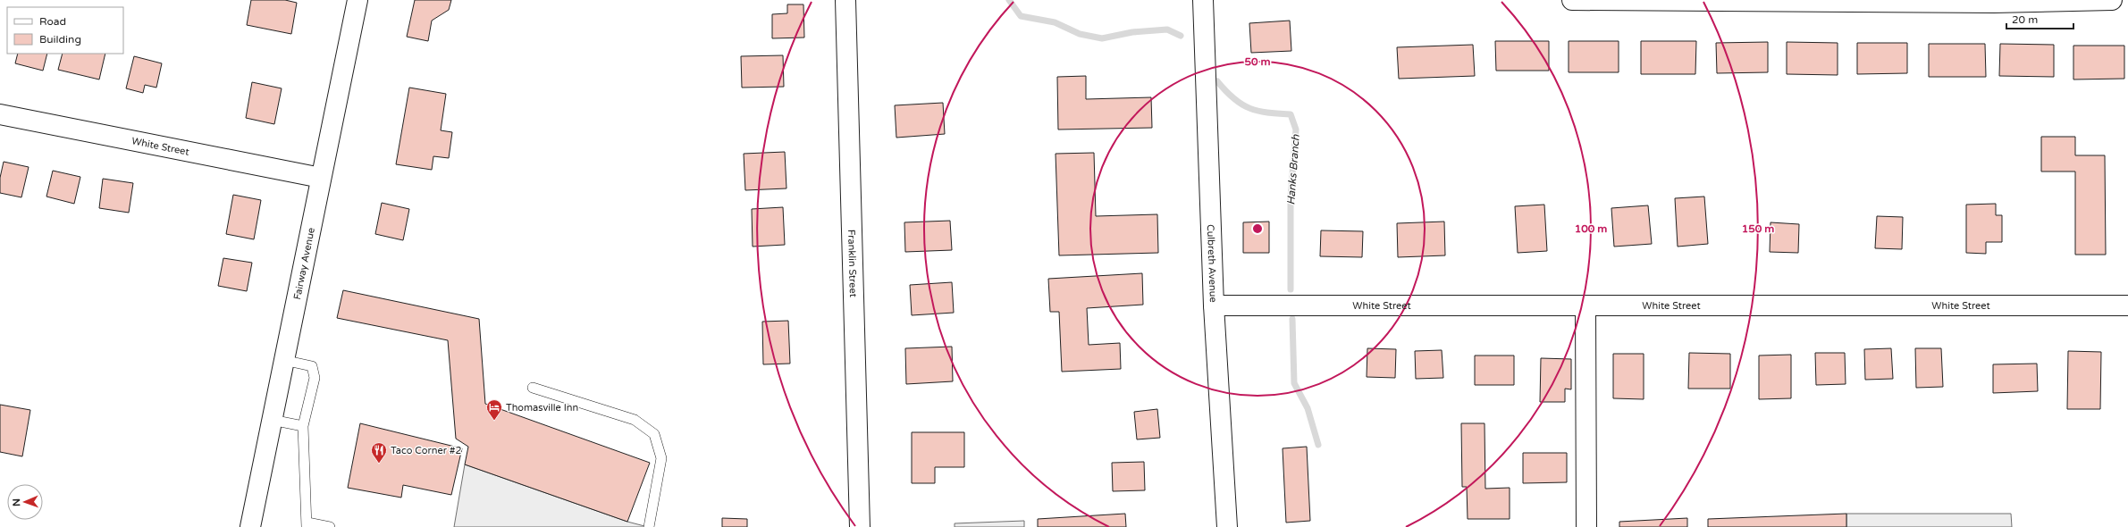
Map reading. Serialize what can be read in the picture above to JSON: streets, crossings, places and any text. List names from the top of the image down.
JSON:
{
  "streets": {
    "street": [
      "White Street",
      "Fairway Avenue",
      "Franklin Street",
      "Culbreth Avenue"
    ]
  },
  "crossings": [
    ["White Street", "Fairway Avenue"],
    ["White Street", "Culbreth Avenue"]
  ],
  "water": ["Hanks Branch"],
  "places": {
    "hotel": ["Thomasville Inn"],
    "restaurant": ["Taco Corner #2"]
  },
  "legend": ["Road", "Building"],
  "scale_bar": "20 m",
  "north": "left",
  "rings": ["50 m", "100 m", "150 m"]
}
